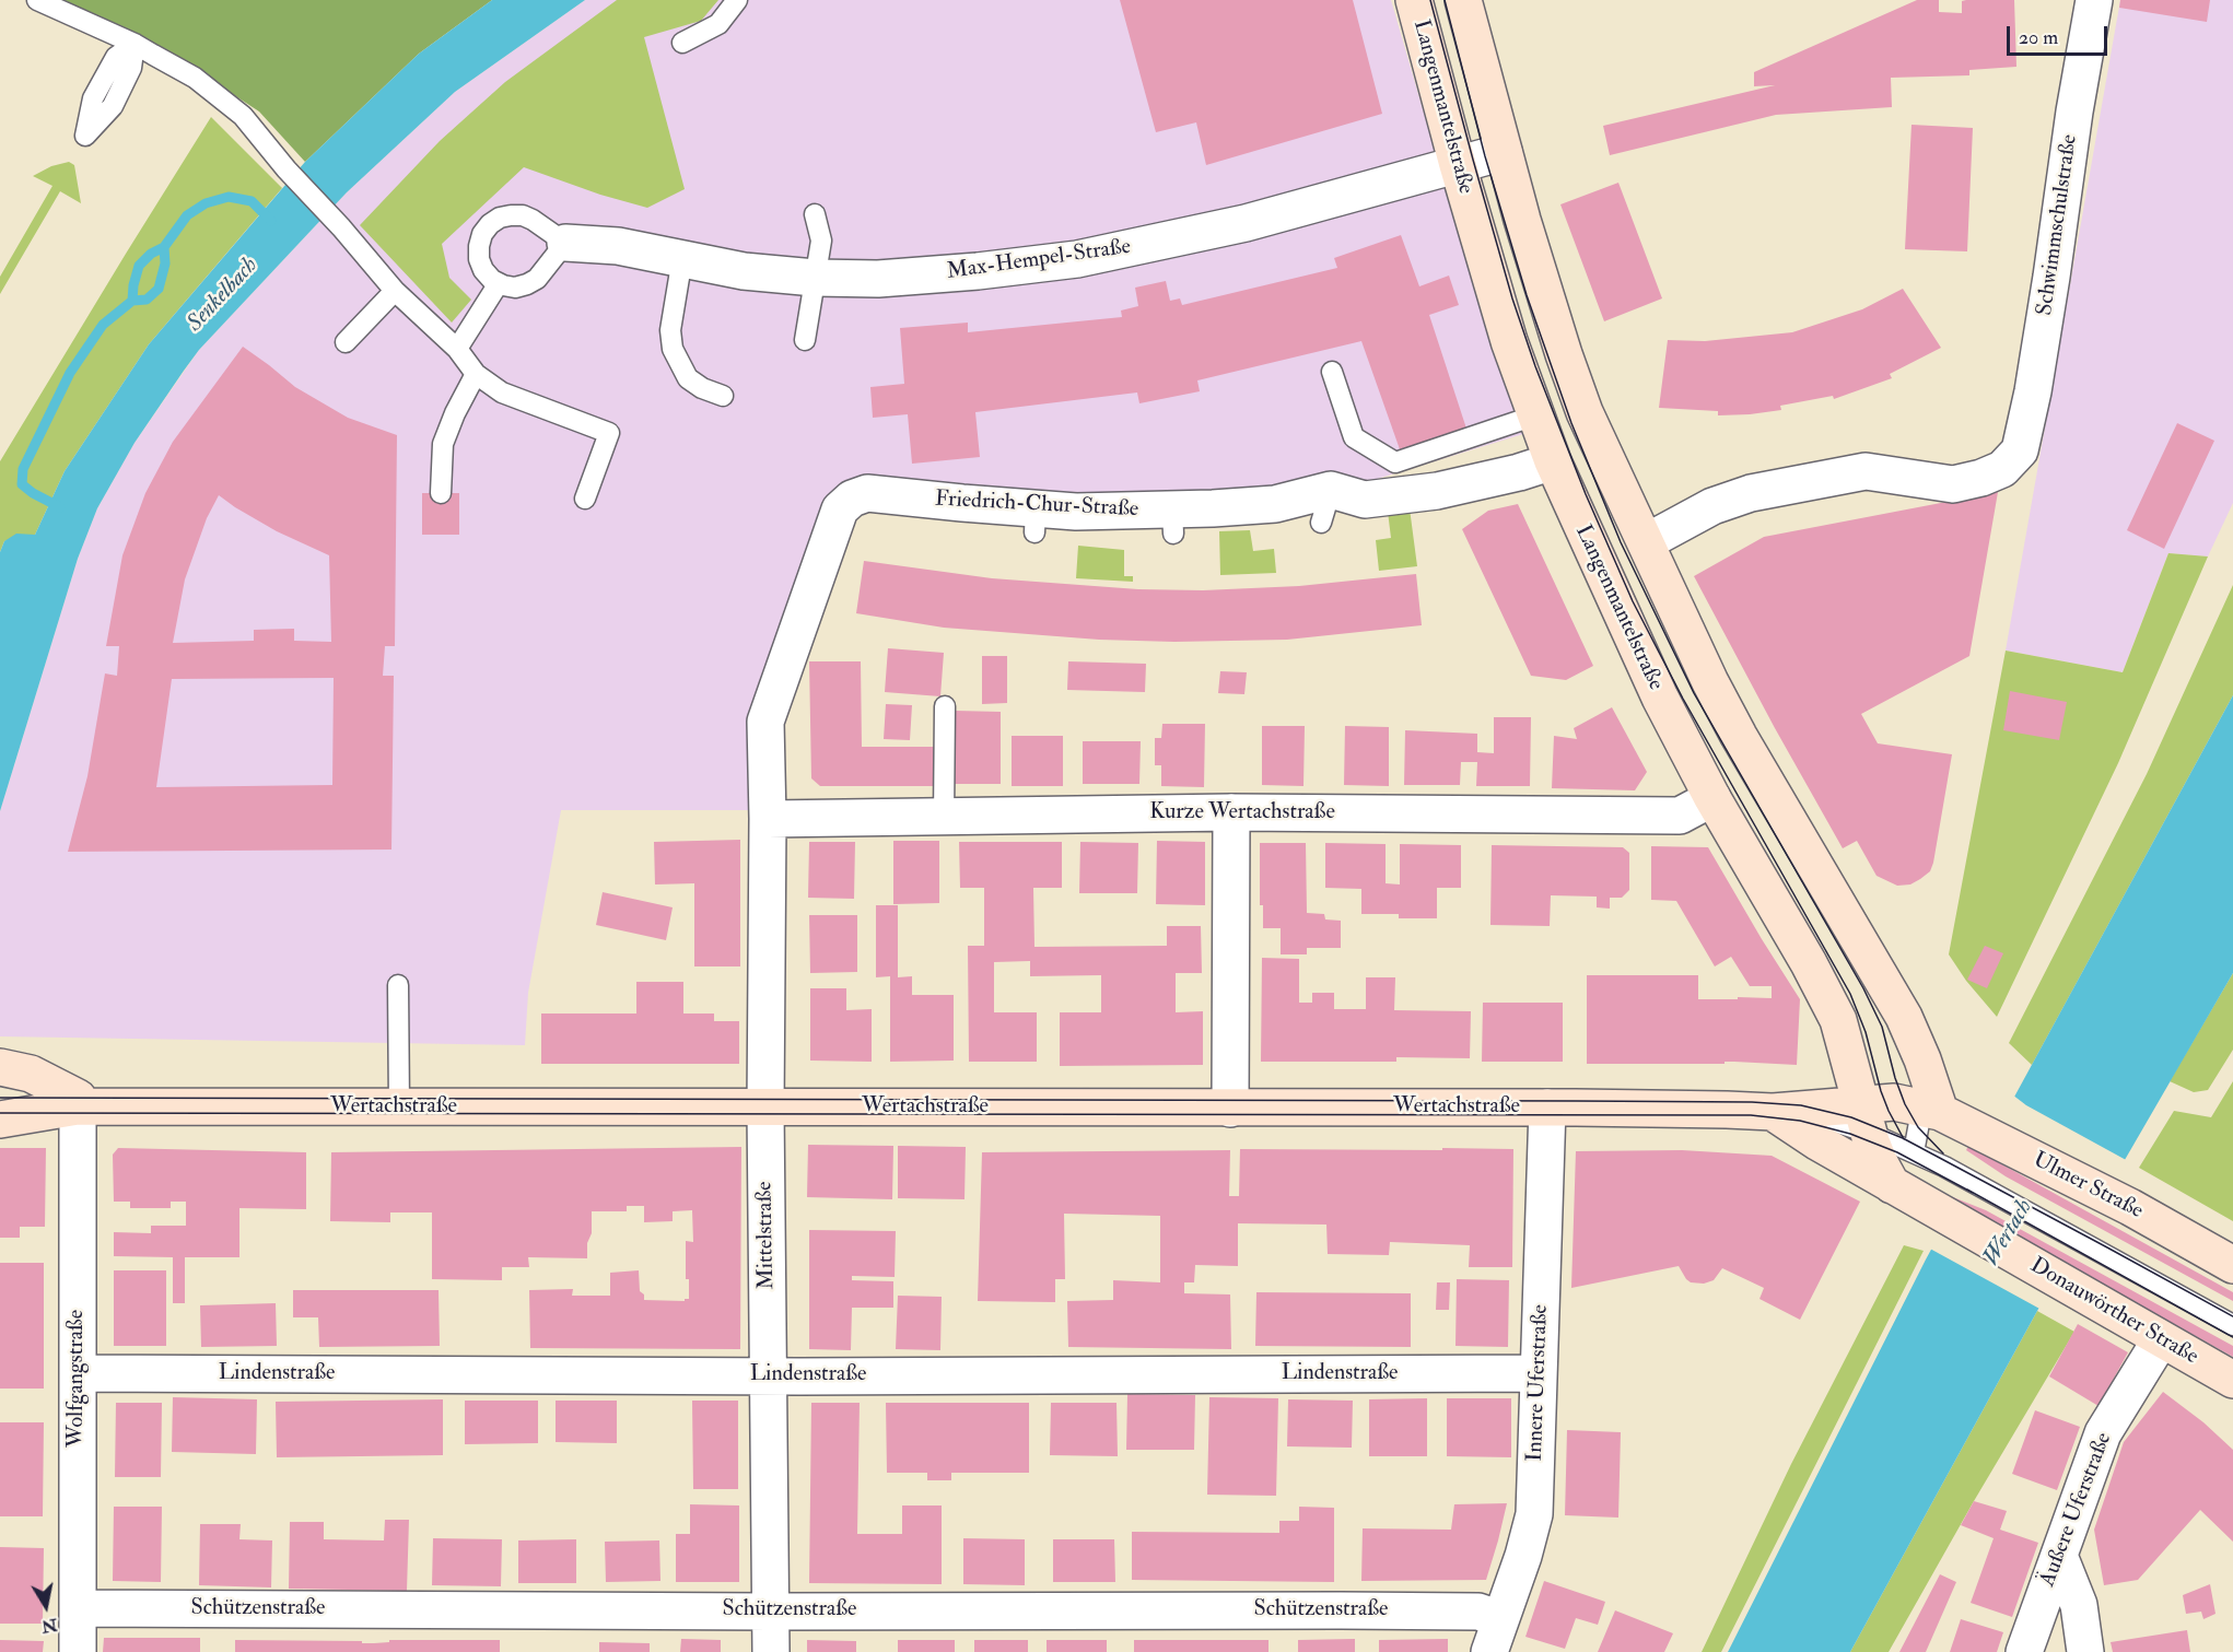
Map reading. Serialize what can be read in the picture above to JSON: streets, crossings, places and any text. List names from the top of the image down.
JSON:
{
  "streets": {
    "main road": [
      "Langenmantelstraße",
      "Wertachstraße",
      "Ulmer Straße",
      "Donauwörther Straße"
    ],
    "street": [
      "Schwimmschulstraße",
      "Max-Hempel-Straße",
      "Friedrich-Chur-Straße",
      "Kurze Wertachstraße",
      "Mittelstraße",
      "Lindenstraße",
      "Wolfgangstraße",
      "Innere Uferstraße",
      "Äußere Uferstraße",
      "Schützenstraße"
    ]
  },
  "crossings": [
    ["Langenmantelstraße", "Max-Hempel-Straße"],
    ["Langenmantelstraße", "Friedrich-Chur-Straße"],
    ["Langenmantelstraße", "Kurze Wertachstraße"],
    ["Langenmantelstraße", "Wertachstraße"],
    ["Langenmantelstraße", "Donauwörther Straße"],
    ["Friedrich-Chur-Straße", "Kurze Wertachstraße"],
    ["Friedrich-Chur-Straße", "Mittelstraße"],
    ["Kurze Wertachstraße", "Mittelstraße"],
    ["Wertachstraße", "Ulmer Straße"],
    ["Wertachstraße", "Mittelstraße"],
    ["Wertachstraße", "Wolfgangstraße"],
    ["Wertachstraße", "Innere Uferstraße"],
    ["Mittelstraße", "Lindenstraße"],
    ["Mittelstraße", "Schützenstraße"],
    ["Donauwörther Straße", "Äußere Uferstraße"],
    ["Lindenstraße", "Wolfgangstraße"],
    ["Lindenstraße", "Innere Uferstraße"],
    ["Wolfgangstraße", "Schützenstraße"],
    ["Innere Uferstraße", "Schützenstraße"]
  ],
  "water": ["Senkelbach", "Wertach"],
  "scale_bar": "20 m",
  "north": "bottom"
}
